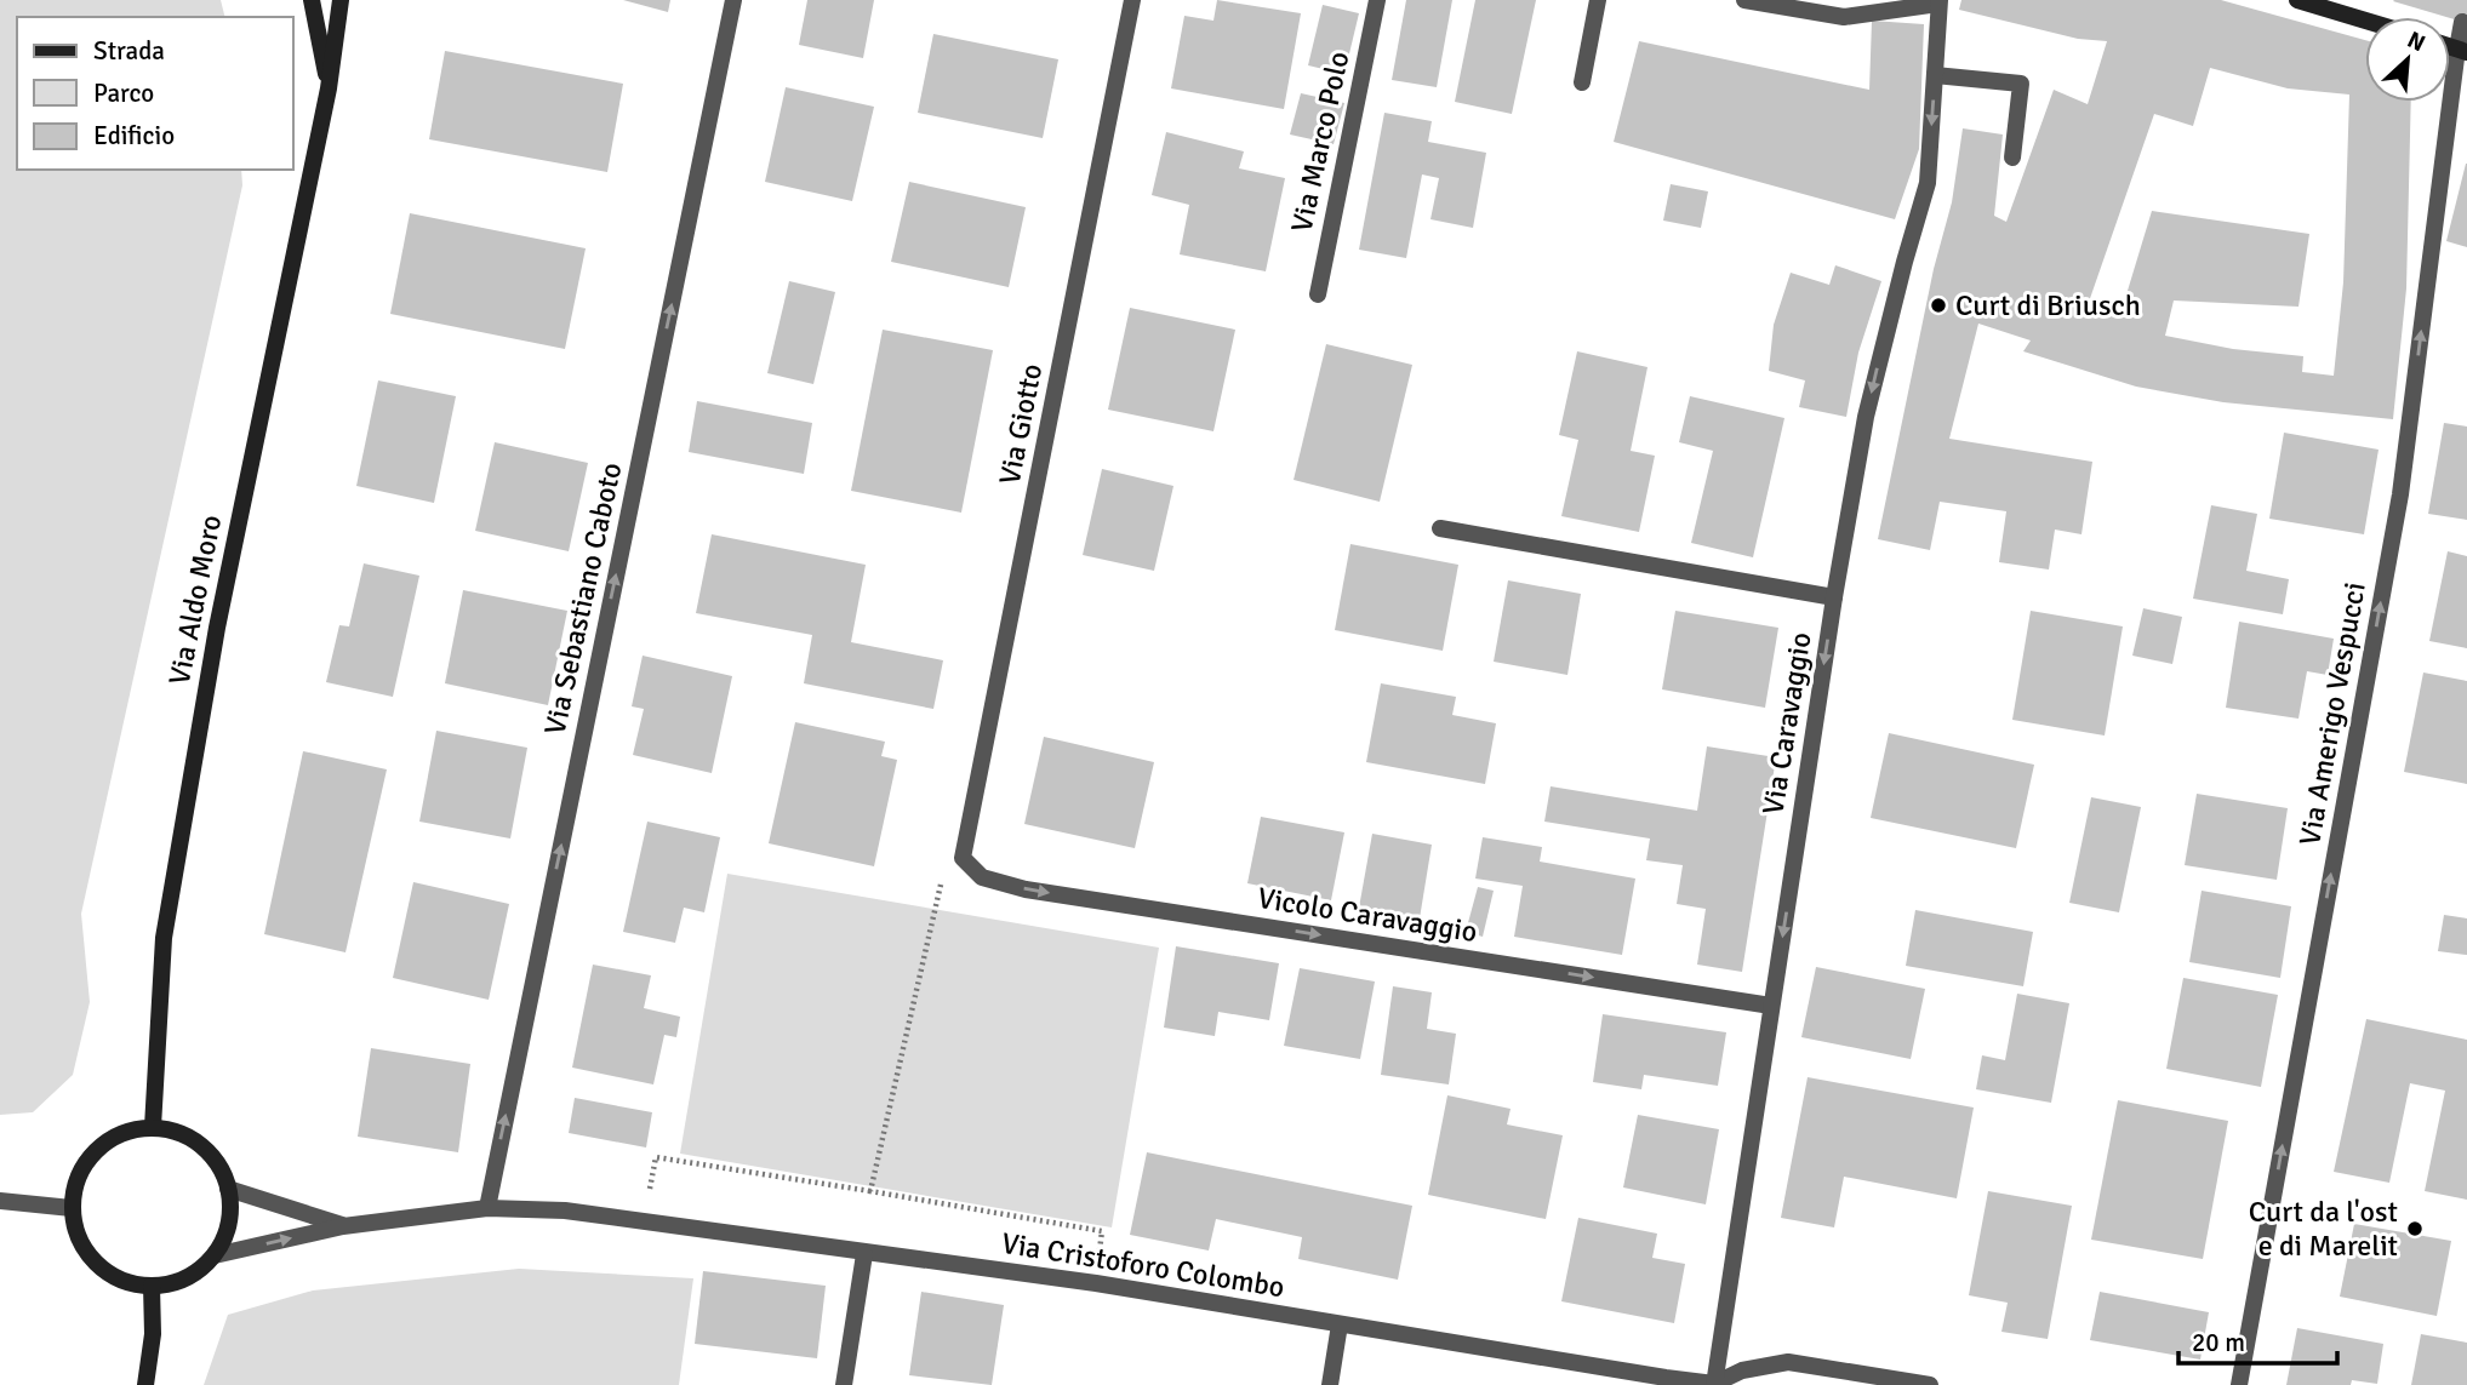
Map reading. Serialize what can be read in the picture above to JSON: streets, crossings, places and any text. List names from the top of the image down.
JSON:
{
  "streets": {
    "street": [
      "Via Marco Polo",
      "Via Giotto",
      "Via Sebastiano Caboto",
      "Via Aldo Moro",
      "Via Amerigo Vespucci",
      "Via Caravaggio",
      "Vicolo Caravaggio",
      "Via Cristoforo Colombo"
    ]
  },
  "crossings": [
    ["Via Giotto", "Vicolo Caravaggio"],
    ["Via Sebastiano Caboto", "Via Cristoforo Colombo"],
    ["Via Aldo Moro", "Via Cristoforo Colombo"],
    ["Via Caravaggio", "Vicolo Caravaggio"],
    ["Via Caravaggio", "Via Cristoforo Colombo"]
  ],
  "one_way": [
    "Via Sebastiano Caboto",
    "Via Amerigo Vespucci",
    "Via Caravaggio",
    "Vicolo Caravaggio"
  ],
  "places": ["Curt di Briusch", "Curt da l'ost e di Marelit"],
  "legend": ["Strada", "Parco", "Edificio"],
  "scale_bar": "20 m",
  "north": "top right"
}
